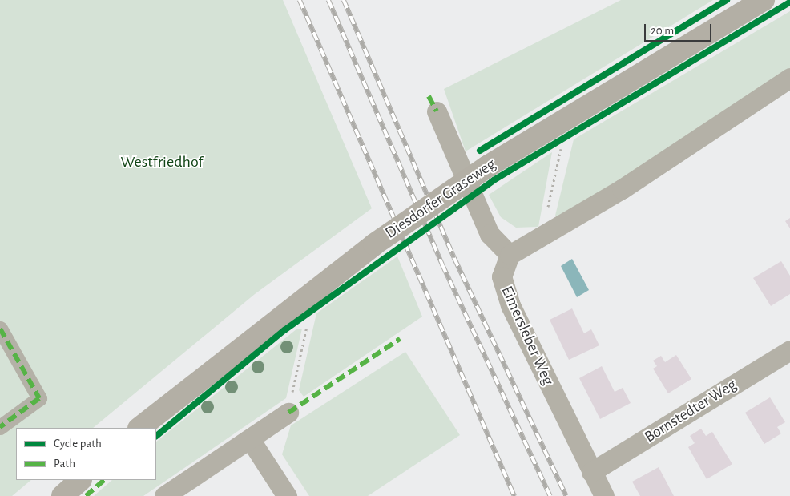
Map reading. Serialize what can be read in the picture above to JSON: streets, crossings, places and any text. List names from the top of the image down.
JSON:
{
  "streets": {
    "main road": ["Diesdorfer Graseweg"],
    "street": ["Eimersleber Weg", "Bornstedter Weg"]
  },
  "crossings": [
    ["Eimersleber Weg", "Bornstedter Weg"]
  ],
  "parks": ["Westfriedhof"],
  "legend": ["Cycle path", "Path"],
  "scale_bar": "20 m"
}
